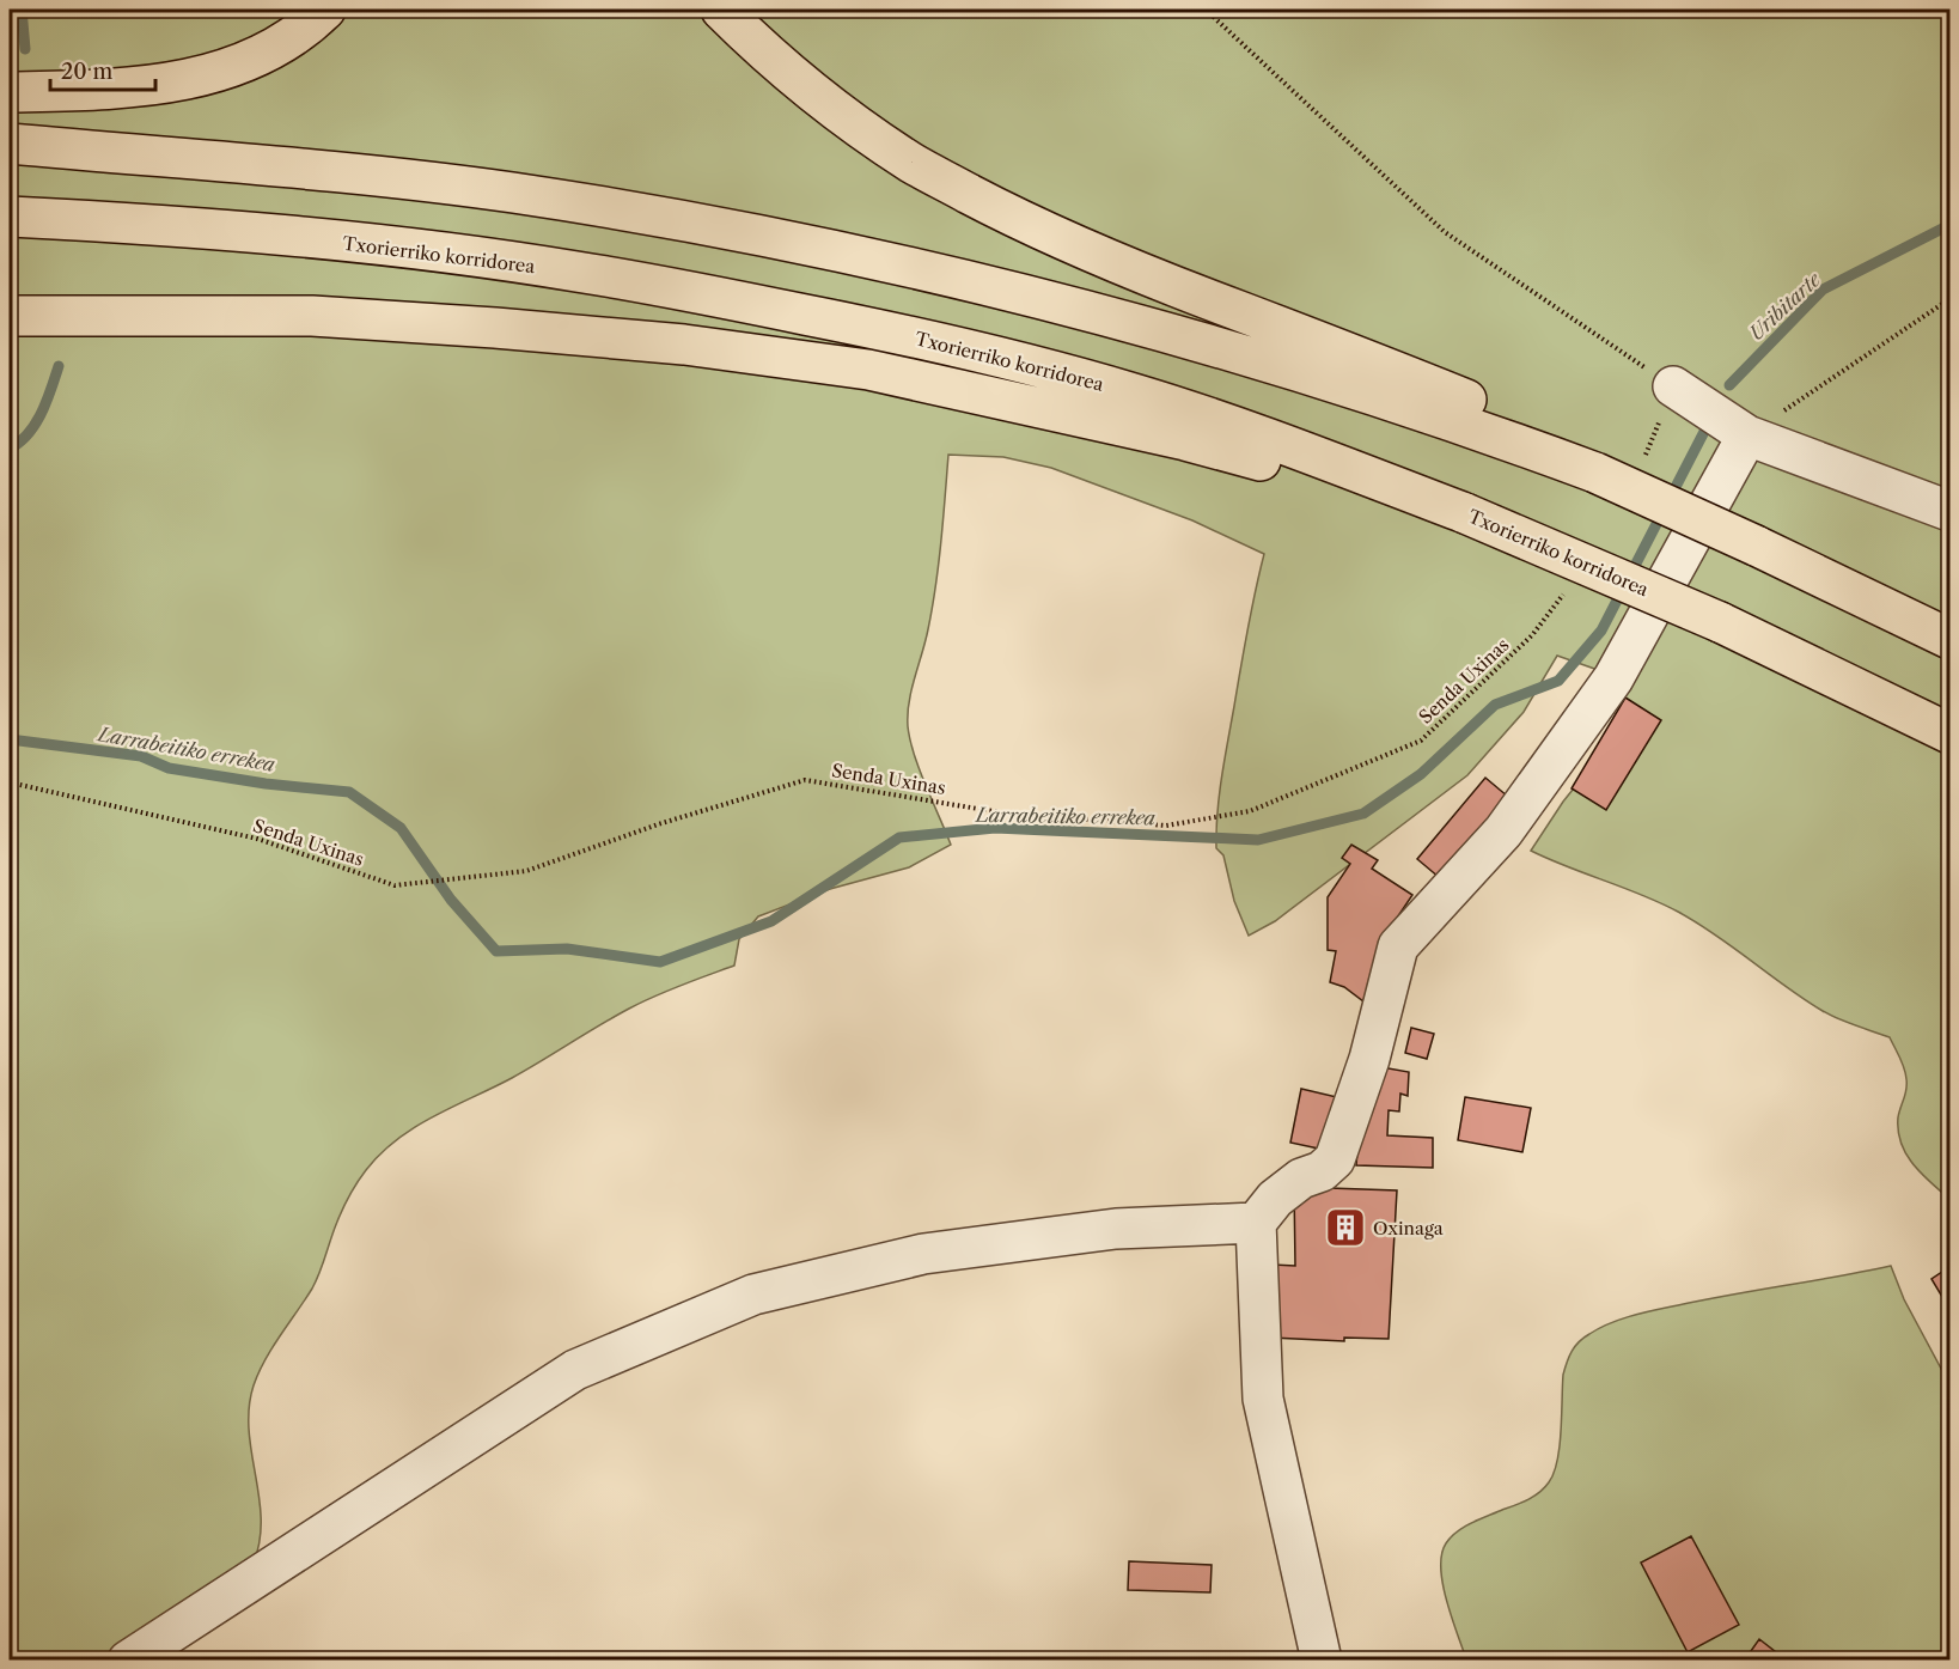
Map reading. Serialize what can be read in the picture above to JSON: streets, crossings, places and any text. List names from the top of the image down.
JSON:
{
  "streets": {
    "highway": ["Txorierriko korridorea"],
    "path": ["Senda Uxinas"]
  },
  "water": ["Uribitarte", "Larrabeitiko errekea"],
  "places": {
    "building": ["Oxinaga"]
  },
  "scale_bar": "20 m"
}
